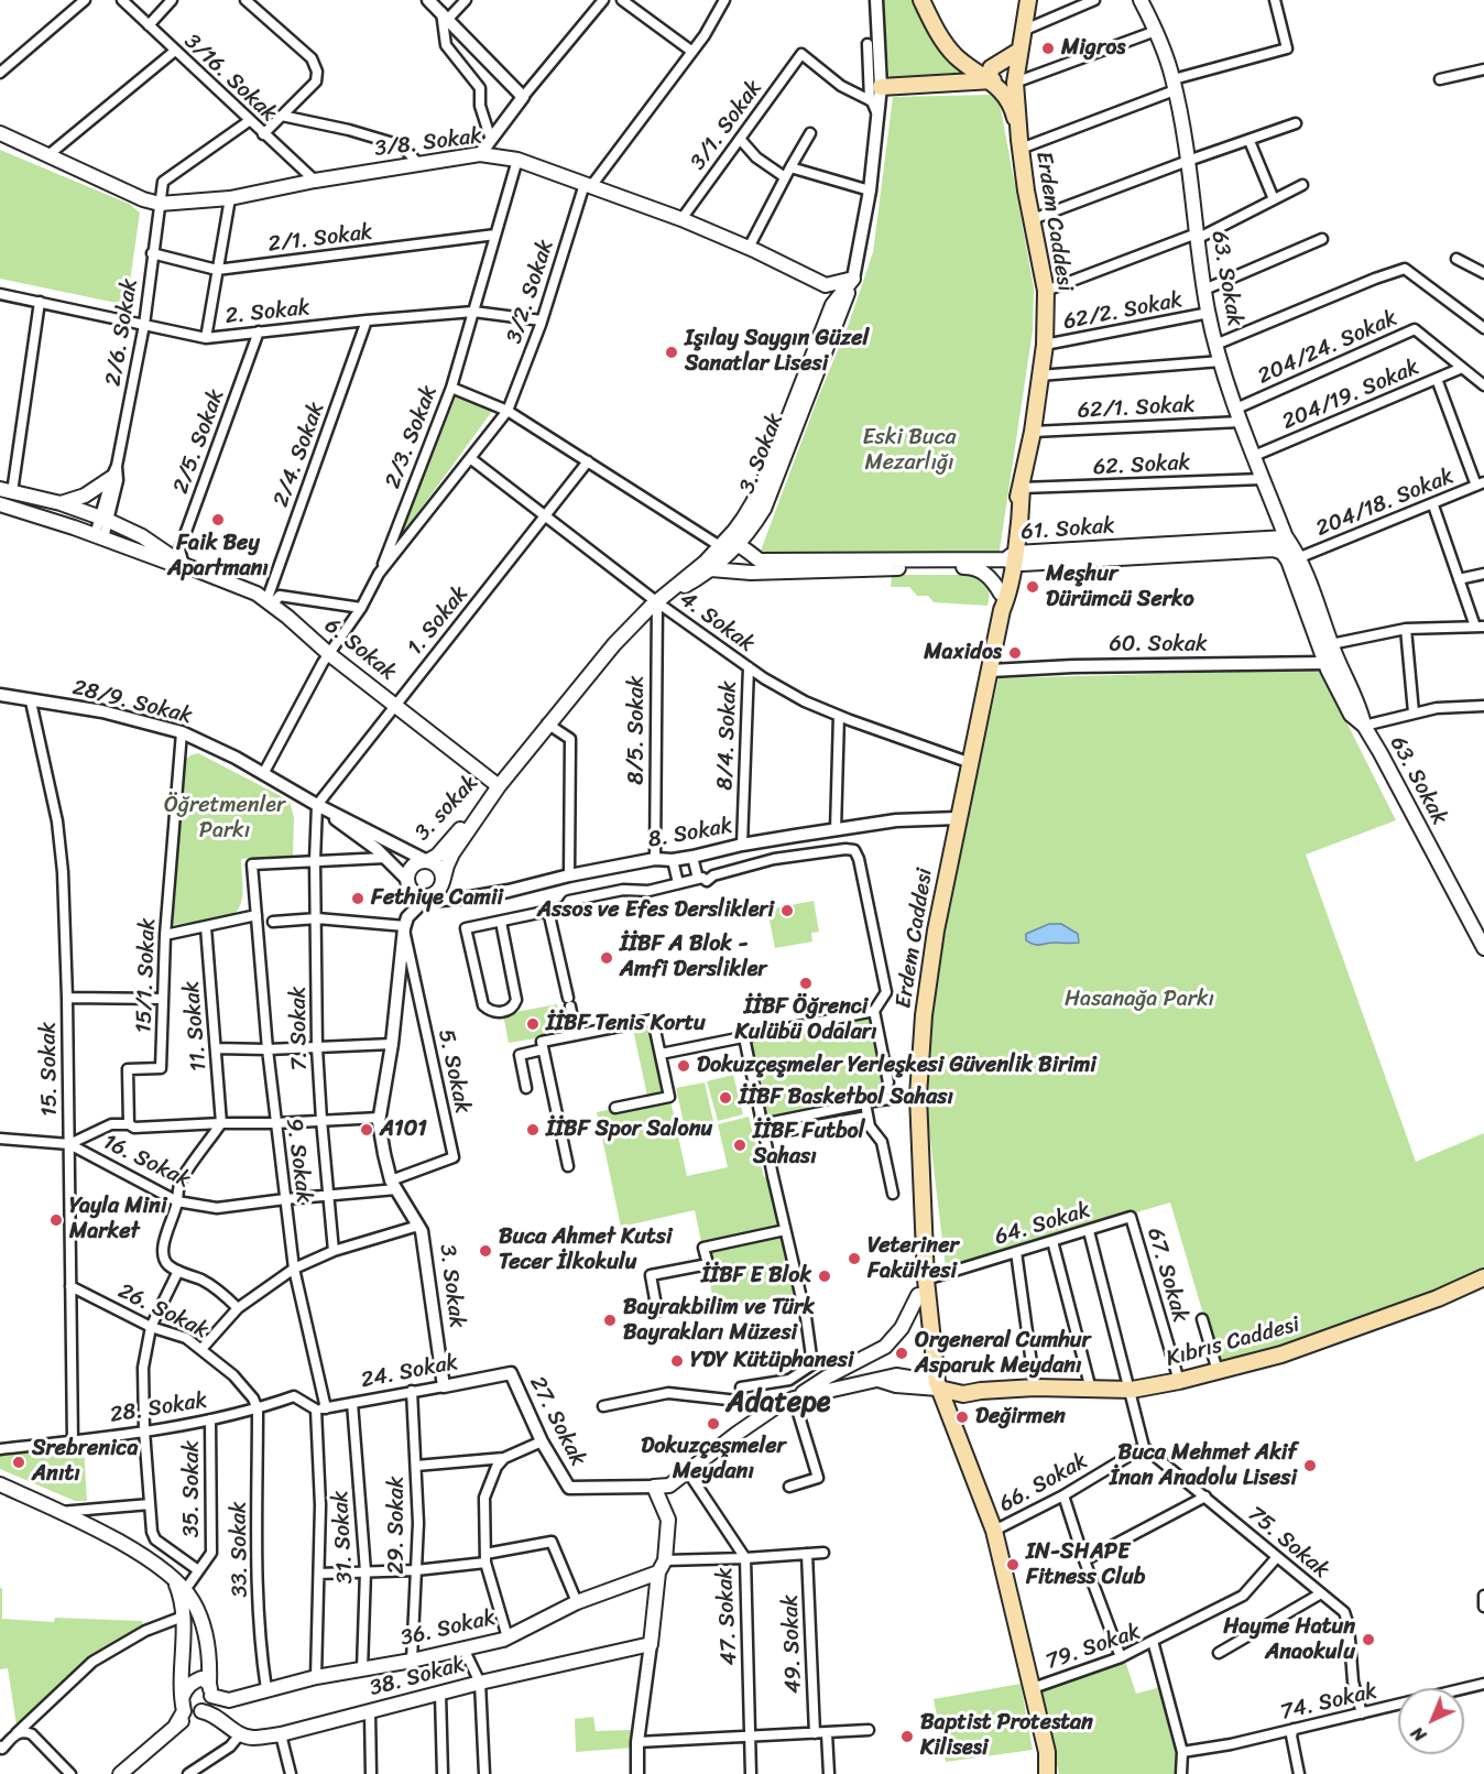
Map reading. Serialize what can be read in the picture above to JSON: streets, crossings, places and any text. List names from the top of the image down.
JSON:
{
  "streets": {
    "main road": [
      "3/8. Sokak",
      "Erdem Caddesi",
      "63. Sokak",
      "3. Sokak",
      "61. Sokak",
      "6. Sokak",
      "3. sokak",
      "Kıbrıs Caddesi",
      "36. Sokak",
      "38. Sokak"
    ],
    "street": [
      "3/16. Sokak",
      "3/1. Sokak",
      "2/1. Sokak",
      "3/2. Sokak",
      "62/2. Sokak",
      "2. Sokak",
      "2/6. Sokak",
      "204/24. Sokak",
      "204/19. Sokak",
      "62/1. Sokak",
      "2/3. Sokak",
      "2/5. Sokak",
      "2/4. Sokak",
      "62. Sokak",
      "204/18. Sokak",
      "1. Sokak",
      "4. Sokak",
      "60. Sokak",
      "28/9. Sokak",
      "8/5. Sokak",
      "8/4. Sokak",
      "8. Sokak",
      "15/1. Sokak",
      "11. Sokak",
      "7. Sokak",
      "15. Sokak",
      "5. Sokak",
      "9. Sokak",
      "16. Sokak",
      "64. Sokak",
      "67. Sokak",
      "26. Sokak",
      "24. Sokak",
      "28. Sokak",
      "27. Sokak",
      "66. Sokak",
      "35. Sokak",
      "29. Sokak",
      "31. Sokak",
      "75. Sokak",
      "33. Sokak",
      "47. Sokak",
      "49. Sokak",
      "79. Sokak",
      "74. Sokak"
    ]
  },
  "crossings": [
    ["3/16. Sokak", "3/8. Sokak"],
    ["3/16. Sokak", "2/6. Sokak"],
    ["3/1. Sokak", "3/8. Sokak"],
    ["3/8. Sokak", "3/2. Sokak"],
    ["3/8. Sokak", "2/6. Sokak"],
    ["3/8. Sokak", "2/3. Sokak"],
    ["3/8. Sokak", "3. Sokak"],
    ["Erdem Caddesi", "62/2. Sokak"],
    ["Erdem Caddesi", "62/1. Sokak"],
    ["Erdem Caddesi", "62. Sokak"],
    ["Erdem Caddesi", "61. Sokak"],
    ["Erdem Caddesi", "4. Sokak"],
    ["Erdem Caddesi", "60. Sokak"],
    ["Erdem Caddesi", "8. Sokak"],
    ["Erdem Caddesi", "64. Sokak"],
    ["Erdem Caddesi", "Kıbrıs Caddesi"],
    ["Erdem Caddesi", "66. Sokak"],
    ["Erdem Caddesi", "79. Sokak"],
    ["2/1. Sokak", "2/6. Sokak"],
    ["2/1. Sokak", "2/3. Sokak"],
    ["63. Sokak", "62/2. Sokak"],
    ["63. Sokak", "204/24. Sokak"],
    ["63. Sokak", "204/19. Sokak"],
    ["63. Sokak", "62/1. Sokak"],
    ["63. Sokak", "62. Sokak"],
    ["63. Sokak", "204/18. Sokak"],
    ["63. Sokak", "61. Sokak"],
    ["63. Sokak", "60. Sokak"],
    ["3/2. Sokak", "2. Sokak"],
    ["3/2. Sokak", "2/3. Sokak"],
    ["2. Sokak", "2/6. Sokak"],
    ["2. Sokak", "2/3. Sokak"],
    ["2. Sokak", "2/5. Sokak"],
    ["2. Sokak", "2/4. Sokak"],
    ["2/6. Sokak", "6. Sokak"],
    ["204/24. Sokak", "204/19. Sokak"],
    ["204/24. Sokak", "62/1. Sokak"],
    ["2/3. Sokak", "4. Sokak"],
    ["2/3. Sokak", "6. Sokak"],
    ["2/3. Sokak", "28/9. Sokak"],
    ["2/5. Sokak", "6. Sokak"],
    ["3. Sokak", "4. Sokak"],
    ["3. Sokak", "6. Sokak"],
    ["3. Sokak", "28/9. Sokak"],
    ["3. Sokak", "8/5. Sokak"],
    ["3. Sokak", "3. sokak"],
    ["3. Sokak", "8. Sokak"],
    ["3. Sokak", "5. Sokak"],
    ["3. Sokak", "16. Sokak"],
    ["3. Sokak", "24. Sokak"],
    ["2/4. Sokak", "6. Sokak"],
    ["1. Sokak", "4. Sokak"],
    ["1. Sokak", "6. Sokak"],
    ["1. Sokak", "28/9. Sokak"],
    ["1. Sokak", "7. Sokak"],
    ["4. Sokak", "8/5. Sokak"],
    ["4. Sokak", "8/4. Sokak"],
    ["6. Sokak", "3. sokak"],
    ["28/9. Sokak", "3. sokak"],
    ["28/9. Sokak", "8. Sokak"],
    ["28/9. Sokak", "15/1. Sokak"],
    ["28/9. Sokak", "7. Sokak"],
    ["28/9. Sokak", "15. Sokak"],
    ["28/9. Sokak", "9. Sokak"],
    ["8/5. Sokak", "8. Sokak"],
    ["8/4. Sokak", "8. Sokak"],
    ["3. sokak", "8. Sokak"],
    ["7. Sokak", "9. Sokak"],
    ["7. Sokak", "16. Sokak"],
    ["15. Sokak", "16. Sokak"],
    ["15. Sokak", "26. Sokak"],
    ["15. Sokak", "28. Sokak"],
    ["5. Sokak", "16. Sokak"],
    ["9. Sokak", "16. Sokak"],
    ["9. Sokak", "24. Sokak"],
    ["9. Sokak", "28. Sokak"],
    ["9. Sokak", "36. Sokak"],
    ["64. Sokak", "67. Sokak"],
    ["67. Sokak", "Kıbrıs Caddesi"],
    ["26. Sokak", "28. Sokak"],
    ["26. Sokak", "33. Sokak"],
    ["24. Sokak", "28. Sokak"],
    ["24. Sokak", "27. Sokak"],
    ["24. Sokak", "29. Sokak"],
    ["24. Sokak", "31. Sokak"],
    ["28. Sokak", "35. Sokak"],
    ["28. Sokak", "33. Sokak"],
    ["66. Sokak", "75. Sokak"],
    ["29. Sokak", "36. Sokak"],
    ["31. Sokak", "36. Sokak"],
    ["75. Sokak", "74. Sokak"],
    ["33. Sokak", "36. Sokak"],
    ["79. Sokak", "74. Sokak"]
  ],
  "districts": ["Adatepe"],
  "parks": ["Eski Buca Mezarlığı", "Öğretmenler Parkı", "Hasanağa Parkı"],
  "places": [
    "Migros",
    "Işılay Saygın Güzel Sanatlar Lisesi",
    "Faik Bey Apartmanı",
    "Meşhur Dürümcü Serko",
    "Maxidos",
    "Fethiye Camii",
    "Assos ve Efes Derslikleri",
    "İİBF A Blok - Amfi Derslikler",
    "İİBF Öğrenci Kulübü Odaları",
    "İİBF Tenis Kortu",
    "Dokuzçeşmeler Yerleşkesi Güvenlik Birimi",
    "İİBF Basketbol Sahası",
    "A101",
    "İİBF Spor Salonu",
    "İİBF Futbol Sahası",
    "Yayla Mini Market",
    "Buca Ahmet Kutsi Tecer İlkokulu",
    "Veteriner Fakültesi",
    "İİBF E Blok",
    "Bayrakbilim ve Türk Bayrakları Müzesi",
    "Orgeneral Cumhur Asparuk Meydanı",
    "YDY Kütüphanesi",
    "Değirmen",
    "Dokuzçeşmeler Meydanı",
    "Srebrenica Anıtı",
    "Buca Mehmet Akif İnan Anadolu Lisesi",
    "IN-SHAPE Fitness Club",
    "Hayme Hatun Anaokulu",
    "Baptist Protestan Kilisesi"
  ],
  "north": "bottom left"
}
